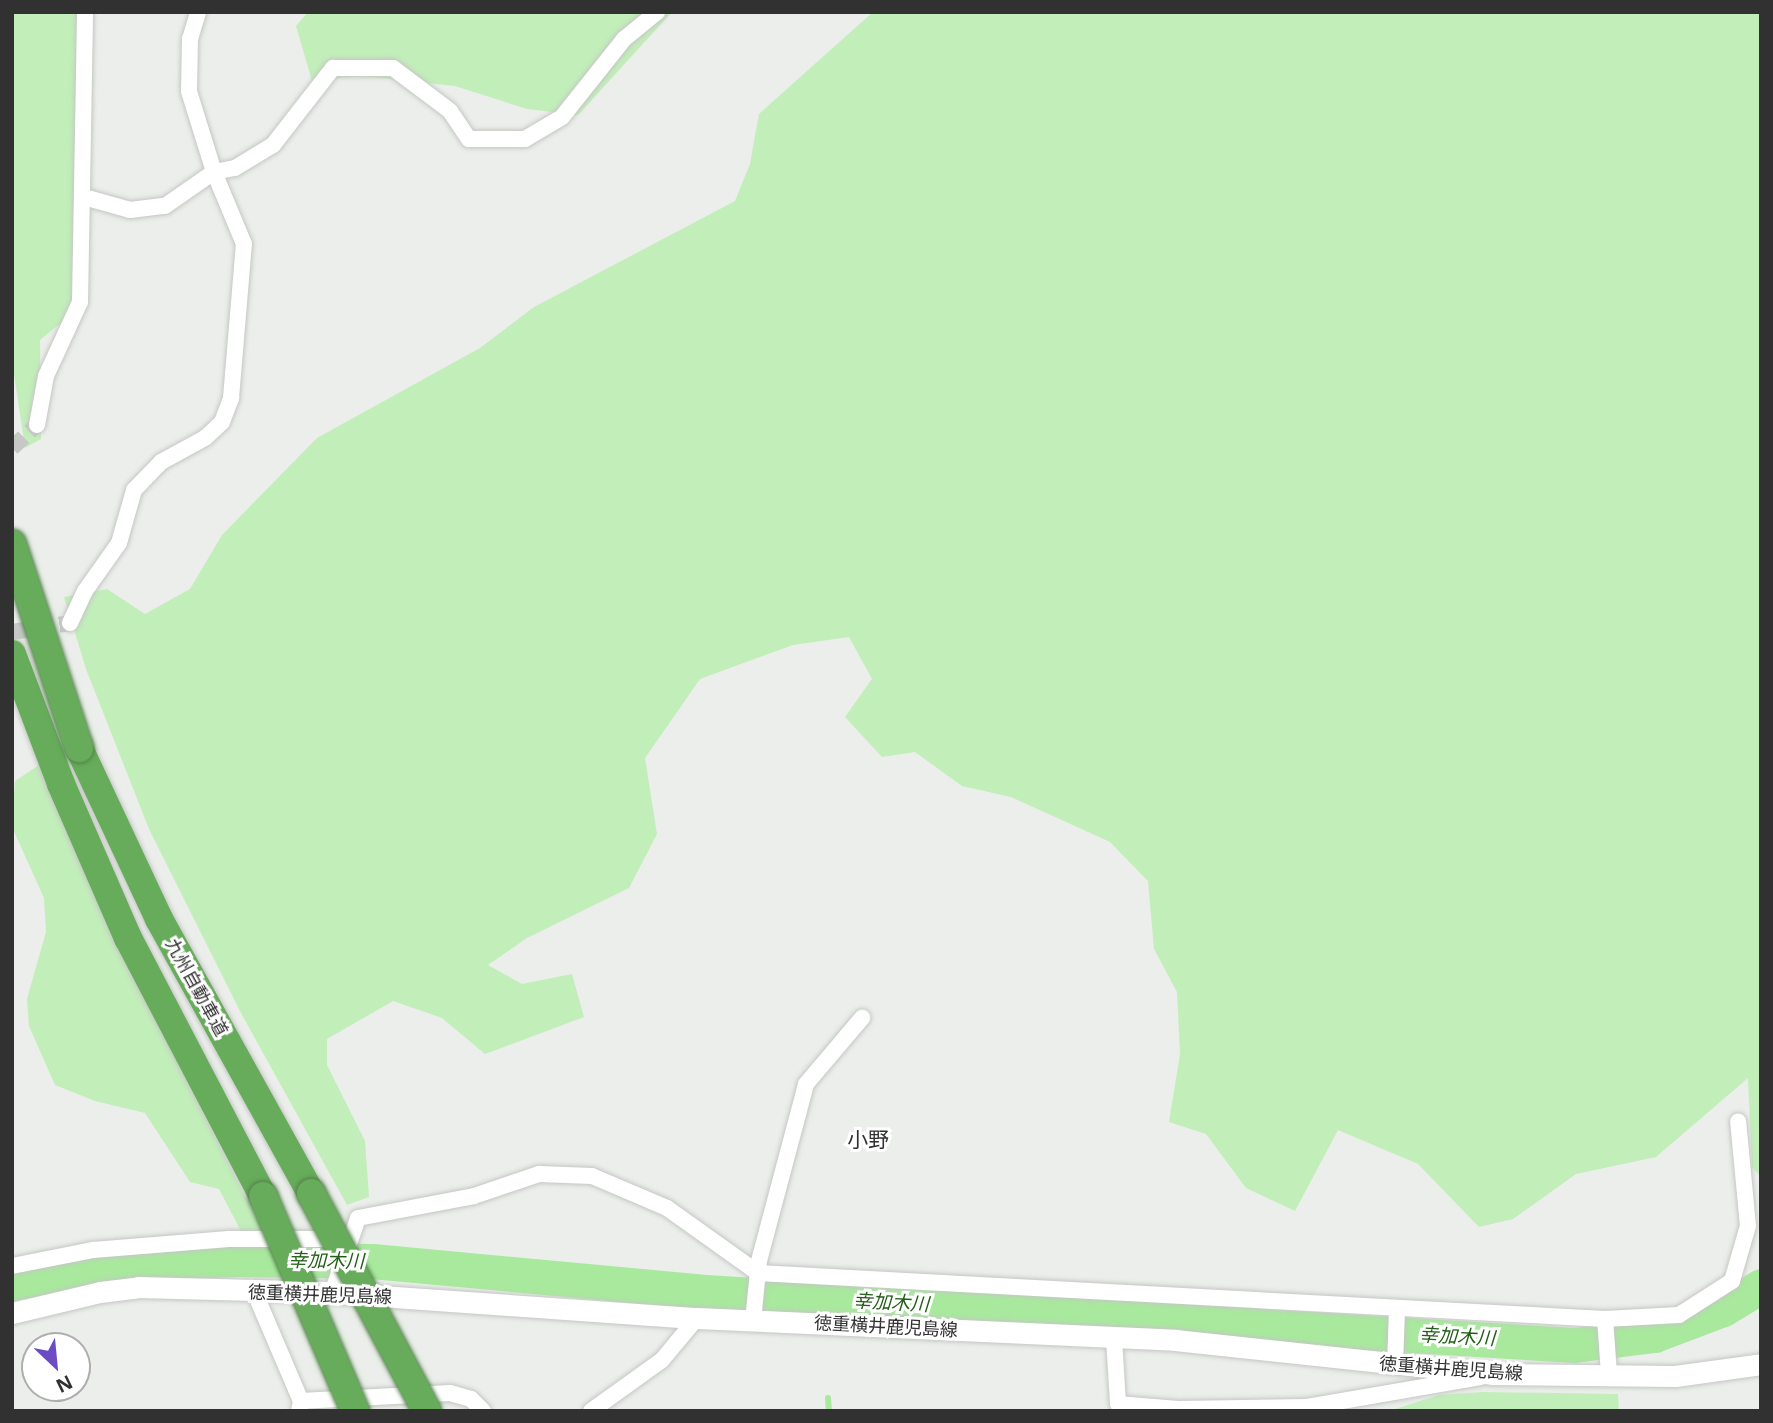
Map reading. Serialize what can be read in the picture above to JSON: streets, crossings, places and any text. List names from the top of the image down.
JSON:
{
  "streets": {
    "highway": ["九州自動車道"],
    "main road": ["徳重横井鹿児島線"]
  },
  "districts": ["小野"],
  "water": ["幸加木川"],
  "north": "bottom right"
}
